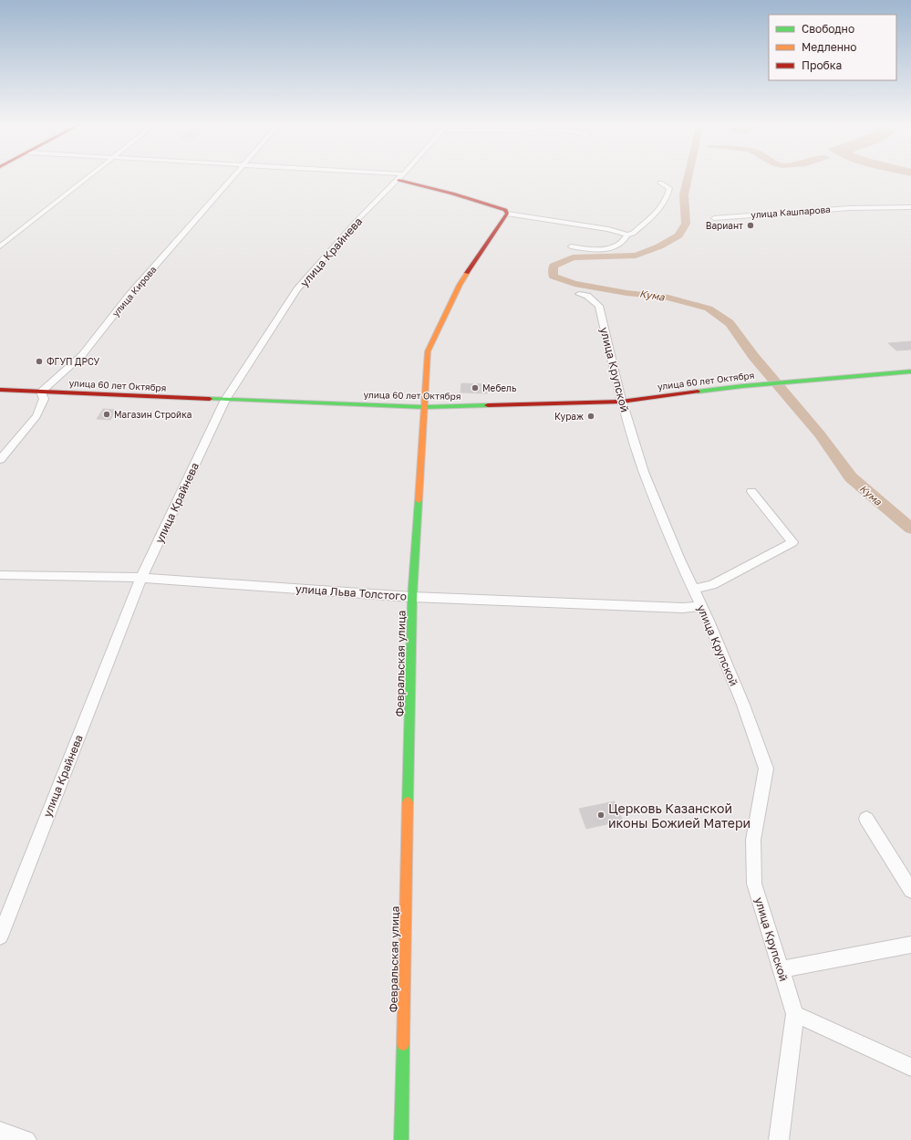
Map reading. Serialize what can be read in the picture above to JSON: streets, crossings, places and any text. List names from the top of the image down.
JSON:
{
  "streets": {
    "main road": ["улица 60 лет Октября", "Февральская улица"],
    "street": [
      "улица Кашпарова",
      "улица Крайнева",
      "улица Кирова",
      "улица Крупской",
      "улица Льва Толстого"
    ]
  },
  "crossings": [
    ["улица Крайнева", "улица 60 лет Октября"],
    ["улица Крайнева", "улица Льва Толстого"],
    ["улица Кирова", "улица 60 лет Октября"],
    ["улица Крупской", "улица 60 лет Октября"],
    ["улица Крупской", "улица Льва Толстого"],
    ["улица 60 лет Октября", "Февральская улица"],
    ["улица Льва Толстого", "Февральская улица"]
  ],
  "water": ["Кума"],
  "places": [
    "Вариант",
    "ФГУП ДРСУ",
    "Мебель",
    "Магазин Стройка",
    "Кураж",
    "Церковь Казанской иконы Божией Матери"
  ],
  "legend": ["Свободно", "Медленно", "Пробка"]
}
